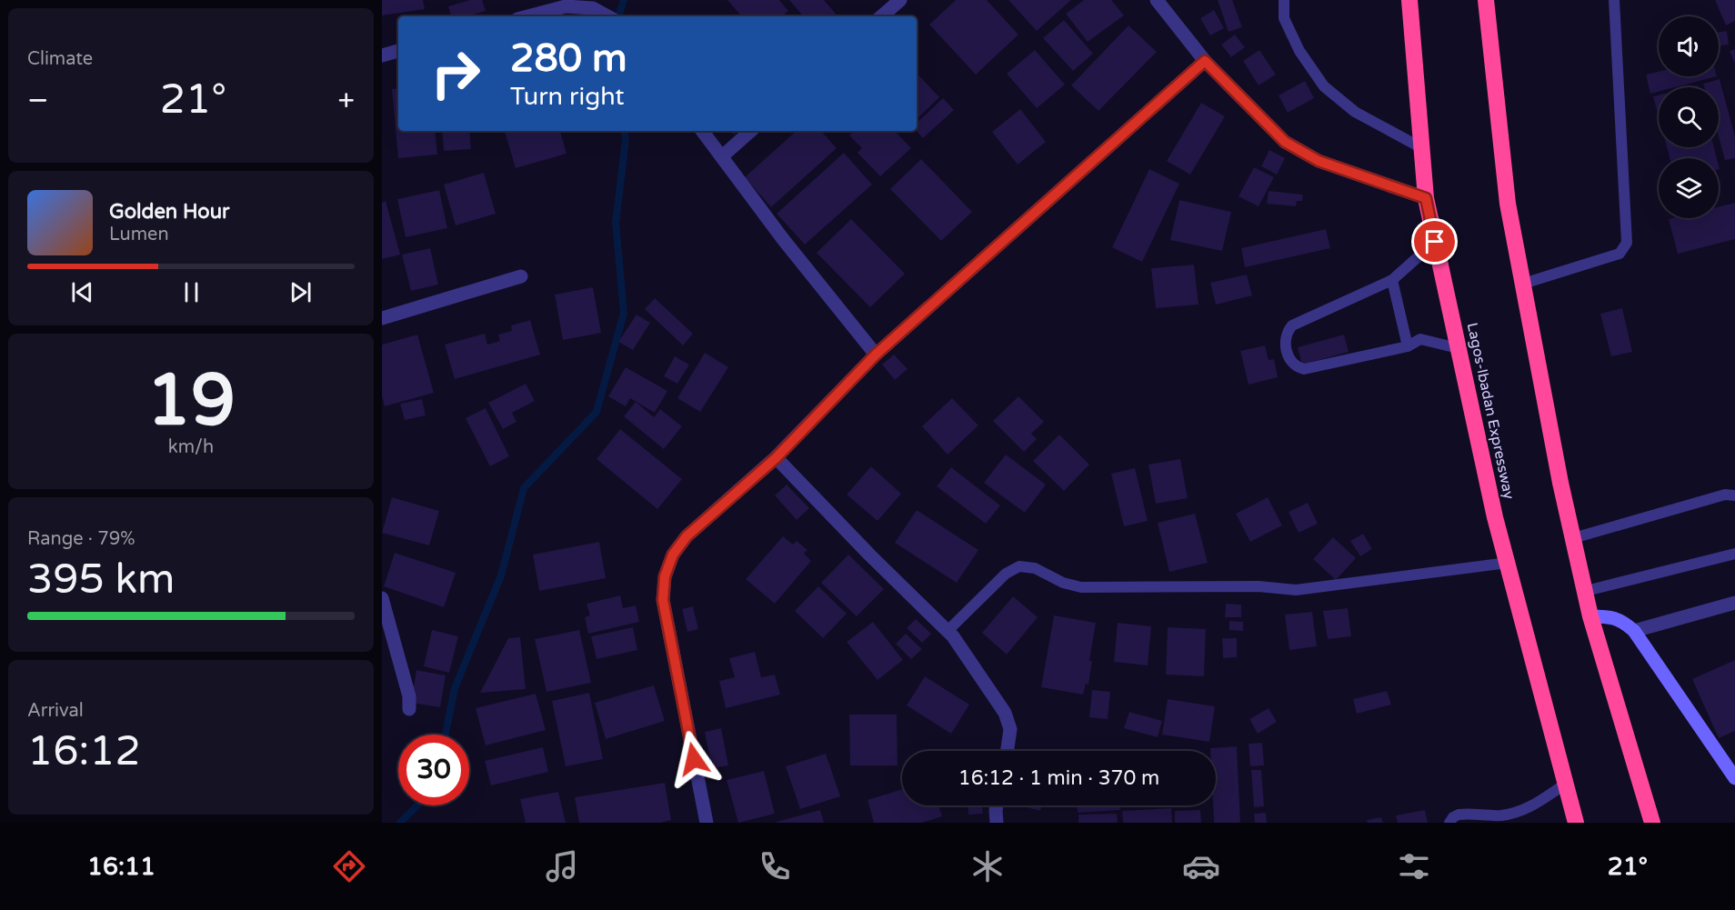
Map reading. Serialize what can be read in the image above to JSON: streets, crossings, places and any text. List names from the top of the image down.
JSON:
{
  "streets": {
    "highway": ["Lagos-Ibadan Expressway"]
  },
  "page": {
    "tile": [
      "Climate",
      ["19", "km/h"],
      ["Range · 79%", "395 km"],
      ["Arrival", "16:12"]
    ],
    "turn": ["280 m", "Turn right"],
    "heat": ["−", "21°", "+"],
    "song": ["Golden Hour", "Lumen"],
    "limit": "30",
    "trip": "16:12 · 1 min · 370 m",
    "tabs": ["16:11", "21°"]
  }
}
